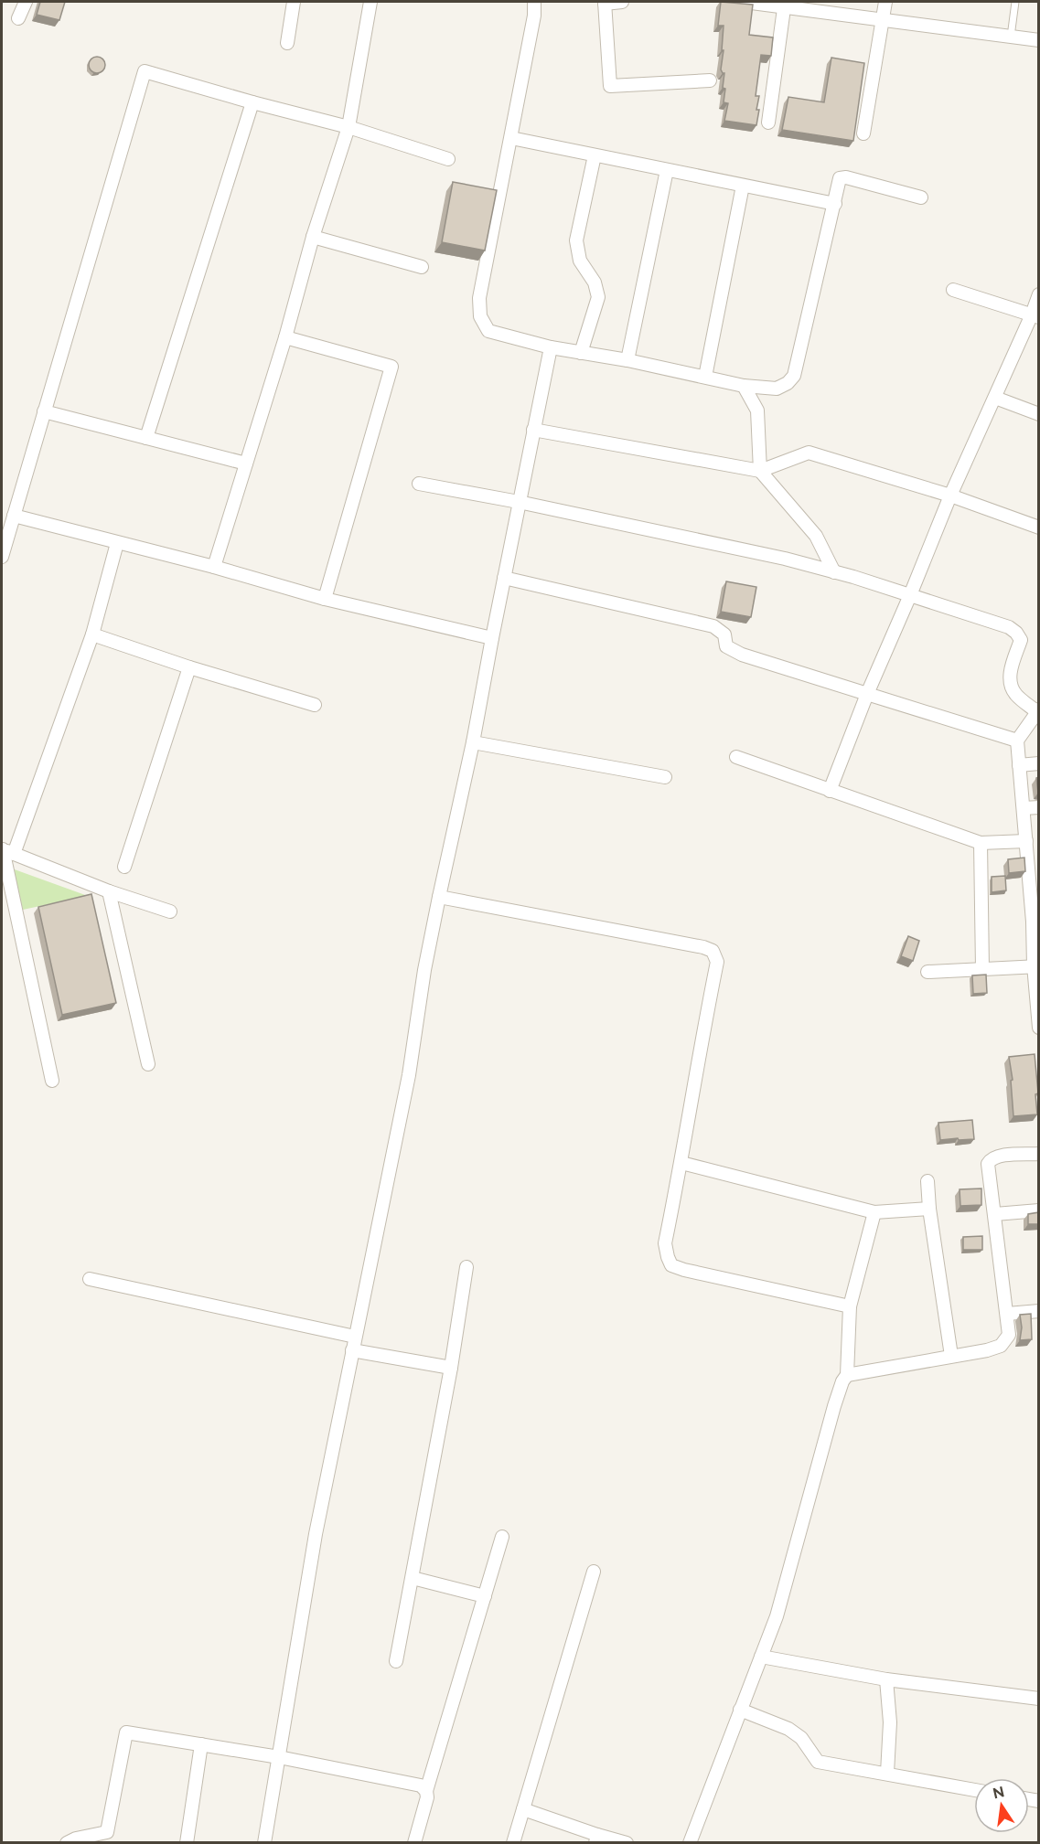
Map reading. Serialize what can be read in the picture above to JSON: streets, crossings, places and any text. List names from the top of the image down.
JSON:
{
  "north": "top"
}
